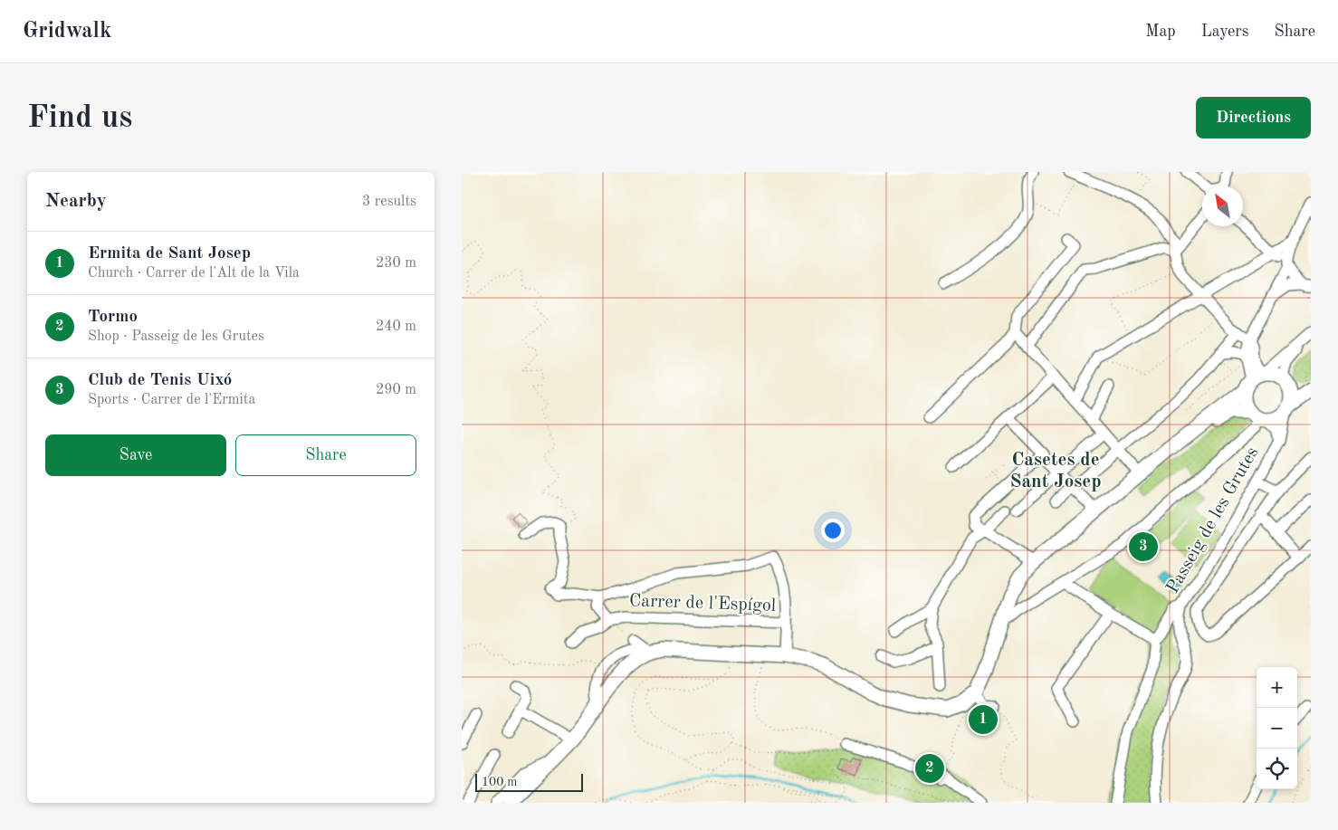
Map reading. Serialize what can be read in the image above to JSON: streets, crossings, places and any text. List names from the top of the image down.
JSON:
{
  "streets": {
    "street": ["Passeig de les Grutes", "Carrer de l'Espígol"]
  },
  "districts": ["Casetes de Sant Josep"],
  "scale_bar": "100 m",
  "north": "top left",
  "page": {
    "header": "Gridwalk",
    "nav": ["Map", "Layers", "Share"],
    "buttons": [
      "Directions",
      ["Save", "Share"]
    ],
    "title": "Find us",
    "heading": ["Nearby", "3 results"],
    "list": [
      {
        "mark": "1",
        "name": "Ermita de Sant Josep",
        "note": "Church · Carrer de l'Alt de la Vila",
        "value": "230 m"
      },
      {
        "mark": "2",
        "name": "Tormo",
        "note": "Shop · Passeig de les Grutes",
        "value": "240 m"
      },
      {
        "mark": "3",
        "name": "Club de Tenis Uixó",
        "note": "Sports · Carrer de l'Ermita",
        "value": "290 m"
      }
    ],
    "pins": ["3", "1", "2"],
    "map_buttons": ["+", "−"],
    "scale": "100 m"
  }
}
